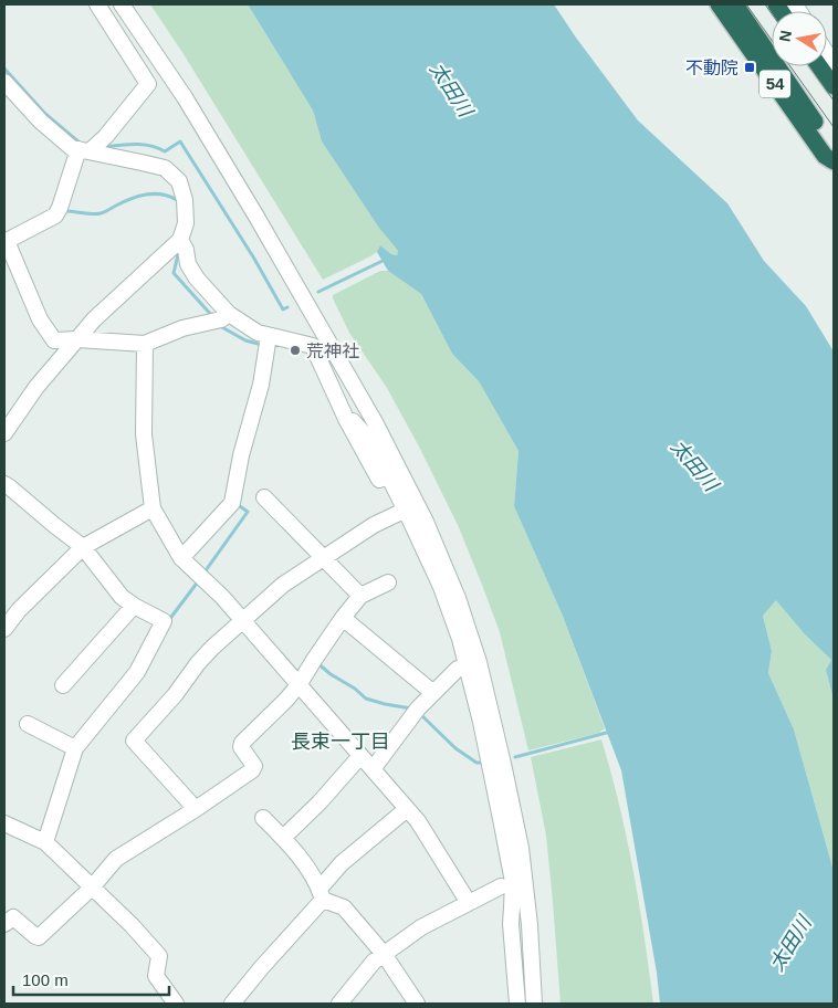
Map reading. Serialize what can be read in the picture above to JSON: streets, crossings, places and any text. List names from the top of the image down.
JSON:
{
  "streets": {
    "highway": ["54"]
  },
  "districts": ["長束一丁目"],
  "water": ["太田川"],
  "places": {
    "transit": ["不動院"],
    "other": ["荒神社"]
  },
  "scale_bar": "100 m",
  "north": "left"
}
